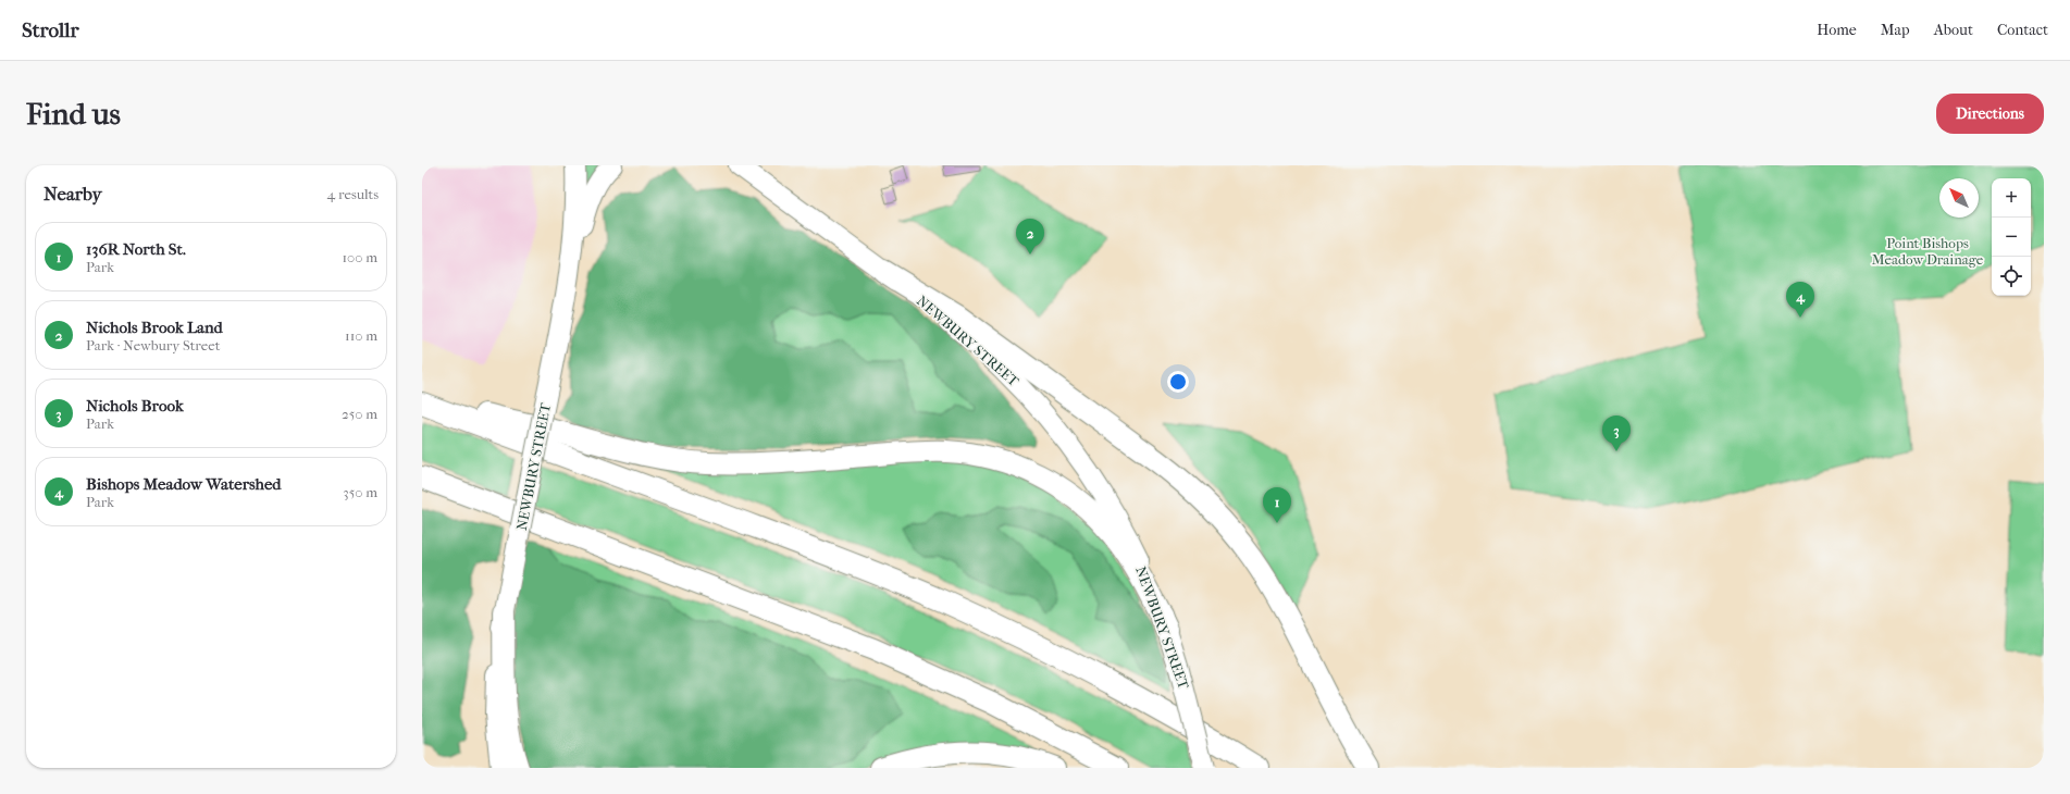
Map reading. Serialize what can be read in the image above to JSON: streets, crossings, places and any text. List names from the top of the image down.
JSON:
{
  "streets": {
    "main road": ["NEWBURY STREET"]
  },
  "parks": ["Point Bishops Meadow Drainage"],
  "north": "top left",
  "page": {
    "header": "Strollr",
    "nav": [
      "Home",
      "Map",
      "About",
      "Contact"
    ],
    "buttons": "Directions",
    "title": "Find us",
    "heading": ["Nearby", "4 results"],
    "map_buttons": ["+", "−"],
    "pins": [
      "2",
      "4",
      "3",
      "1"
    ],
    "list": [
      {
        "mark": "1",
        "name": "136R North St.",
        "note": "Park",
        "value": "100 m"
      },
      {
        "mark": "2",
        "name": "Nichols Brook Land",
        "note": "Park · Newbury Street",
        "value": "110 m"
      },
      {
        "mark": "3",
        "name": "Nichols Brook",
        "note": "Park",
        "value": "250 m"
      },
      {
        "mark": "4",
        "name": "Bishops Meadow Watershed",
        "note": "Park",
        "value": "350 m"
      }
    ]
  }
}
